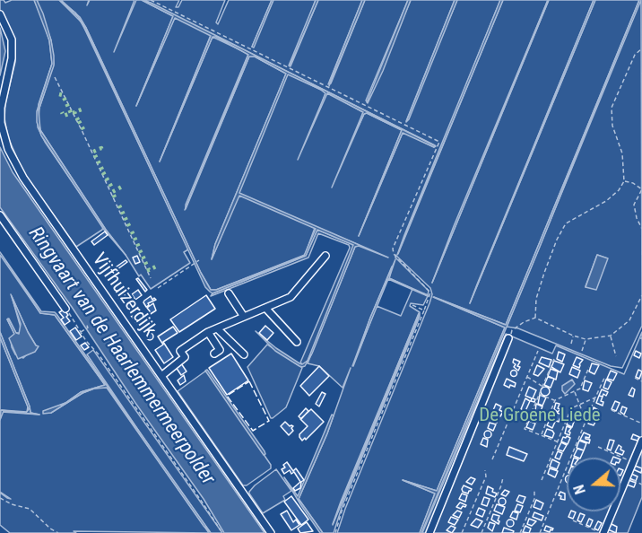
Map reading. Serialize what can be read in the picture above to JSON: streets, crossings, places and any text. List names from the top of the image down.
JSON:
{
  "streets": {
    "street": ["Vijfhuizerdijk"]
  },
  "water": ["Ringvaart van de Haarlemmermeerpolder"],
  "parks": ["De Groene Liede"],
  "north": "left"
}
